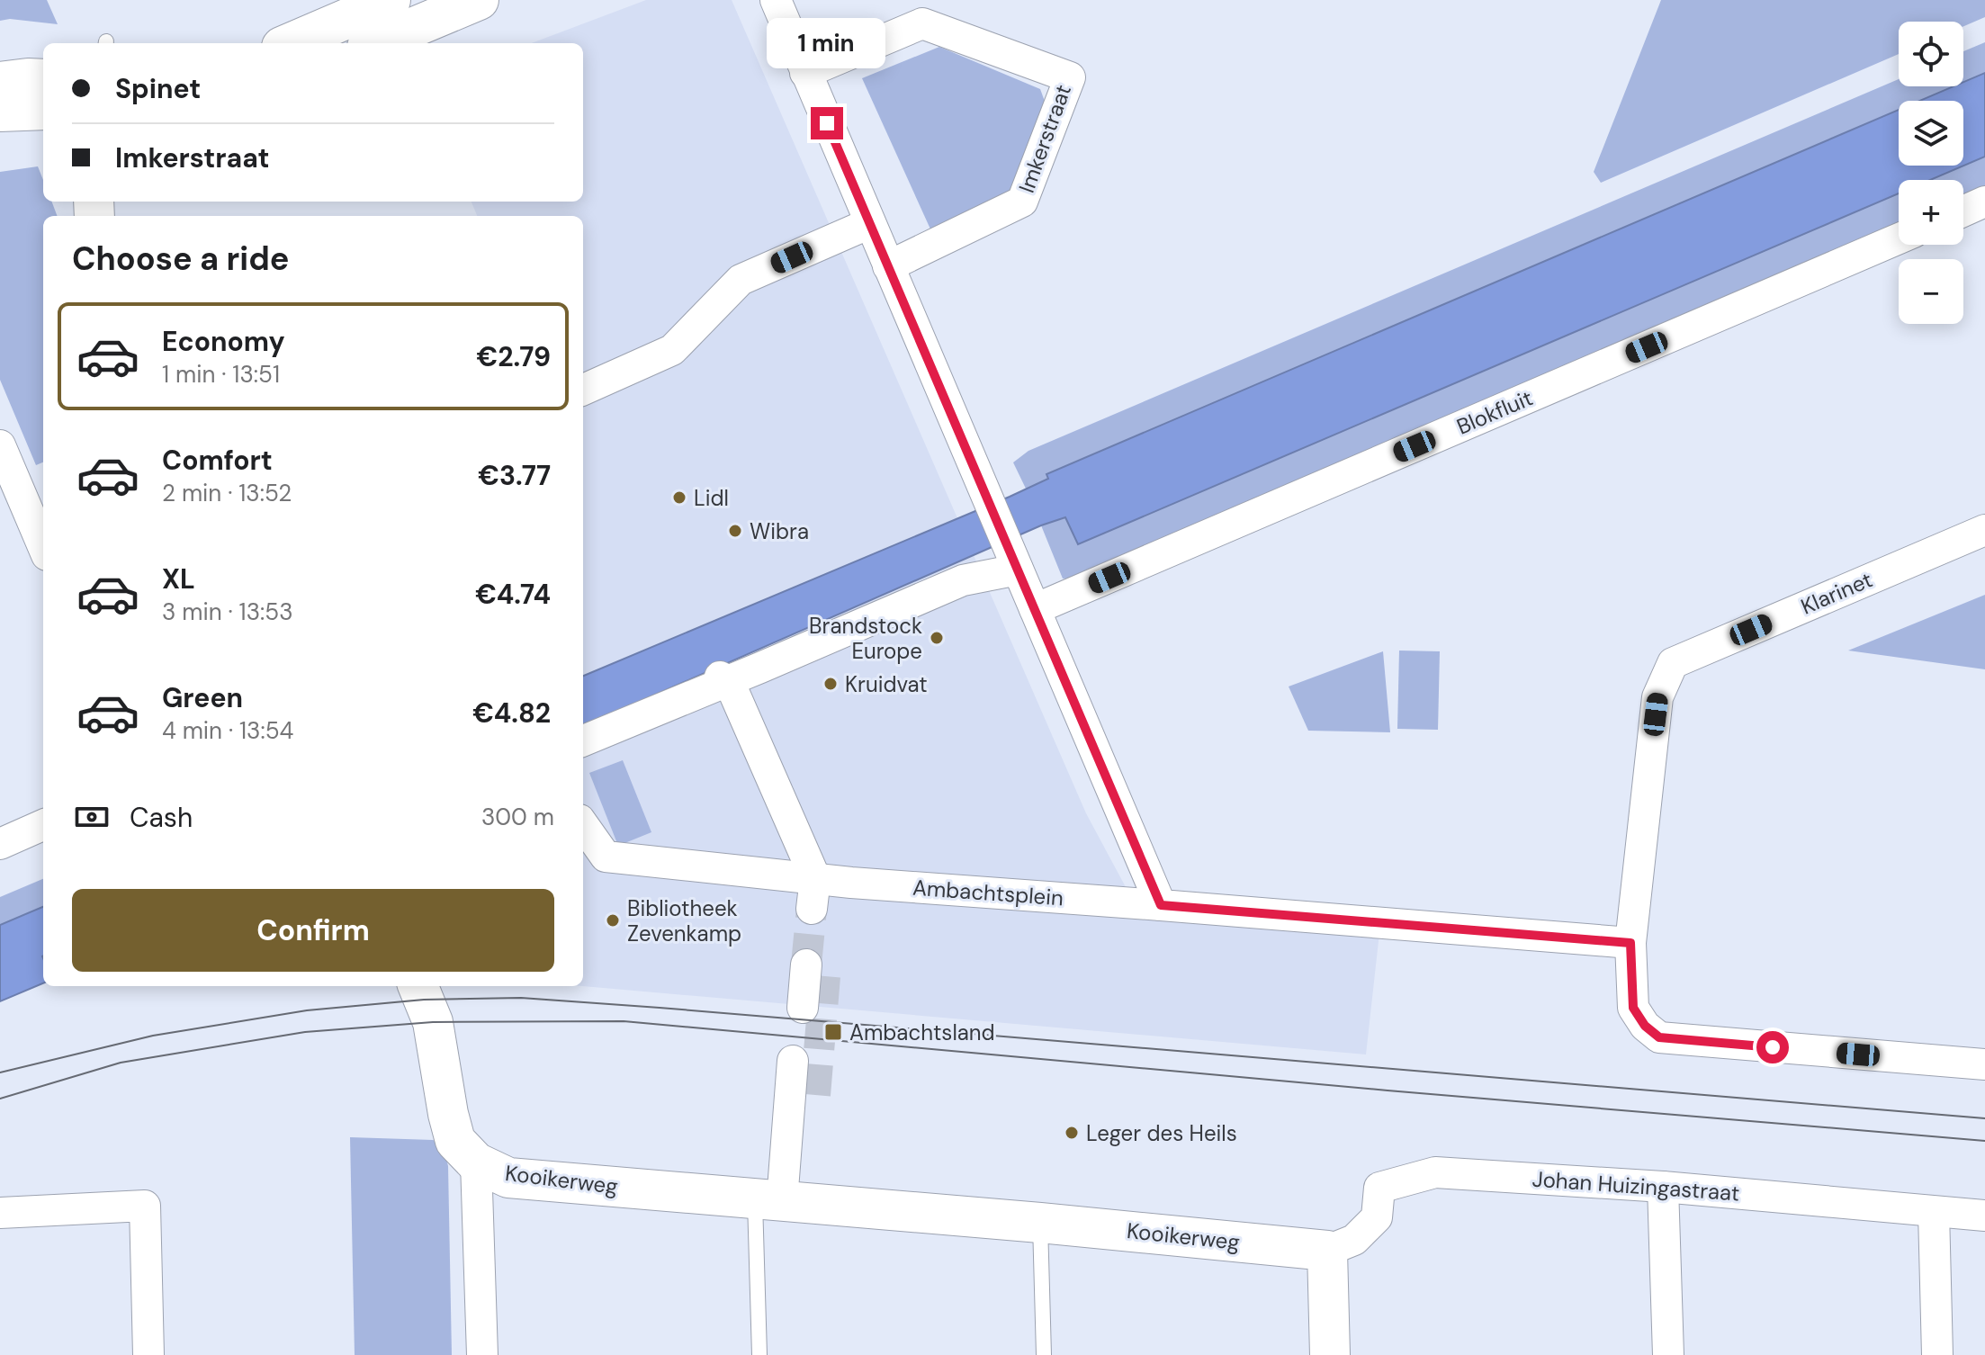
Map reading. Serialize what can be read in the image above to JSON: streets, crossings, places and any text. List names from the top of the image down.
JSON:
{
  "streets": {
    "street": [
      "Imkerstraat",
      "Blokfluit",
      "Klarinet",
      "Ambachtsplein",
      "Kooikerweg",
      "Johan Huizingastraat"
    ]
  },
  "crossings": [
    ["Klarinet", "Ambachtsplein"],
    ["Kooikerweg", "Johan Huizingastraat"]
  ],
  "places": {
    "other": [
      "Lidl",
      "Wibra",
      "Brandstock Europe",
      "Kruidvat",
      "Bibliotheek Zevenkamp",
      "Leger des Heils"
    ],
    "transit": ["Ambachtsland"]
  },
  "page": {
    "bubble": "1 min",
    "map_buttons": ["+", "−"],
    "banner": ["Spinet", "Imkerstraat"],
    "heading": "Choose a ride",
    "list": [
      {
        "name": "Economy",
        "note": "1 min · 13:51",
        "value": "€2.79"
      },
      {
        "name": "Comfort",
        "note": "2 min · 13:52",
        "value": "€3.77"
      },
      {
        "name": "XL",
        "note": "3 min · 13:53",
        "value": "€4.74"
      },
      {
        "name": "Green",
        "note": "4 min · 13:54",
        "value": "€4.82"
      }
    ],
    "pay": ["Cash", "300 m"],
    "buttons": "Confirm"
  }
}
